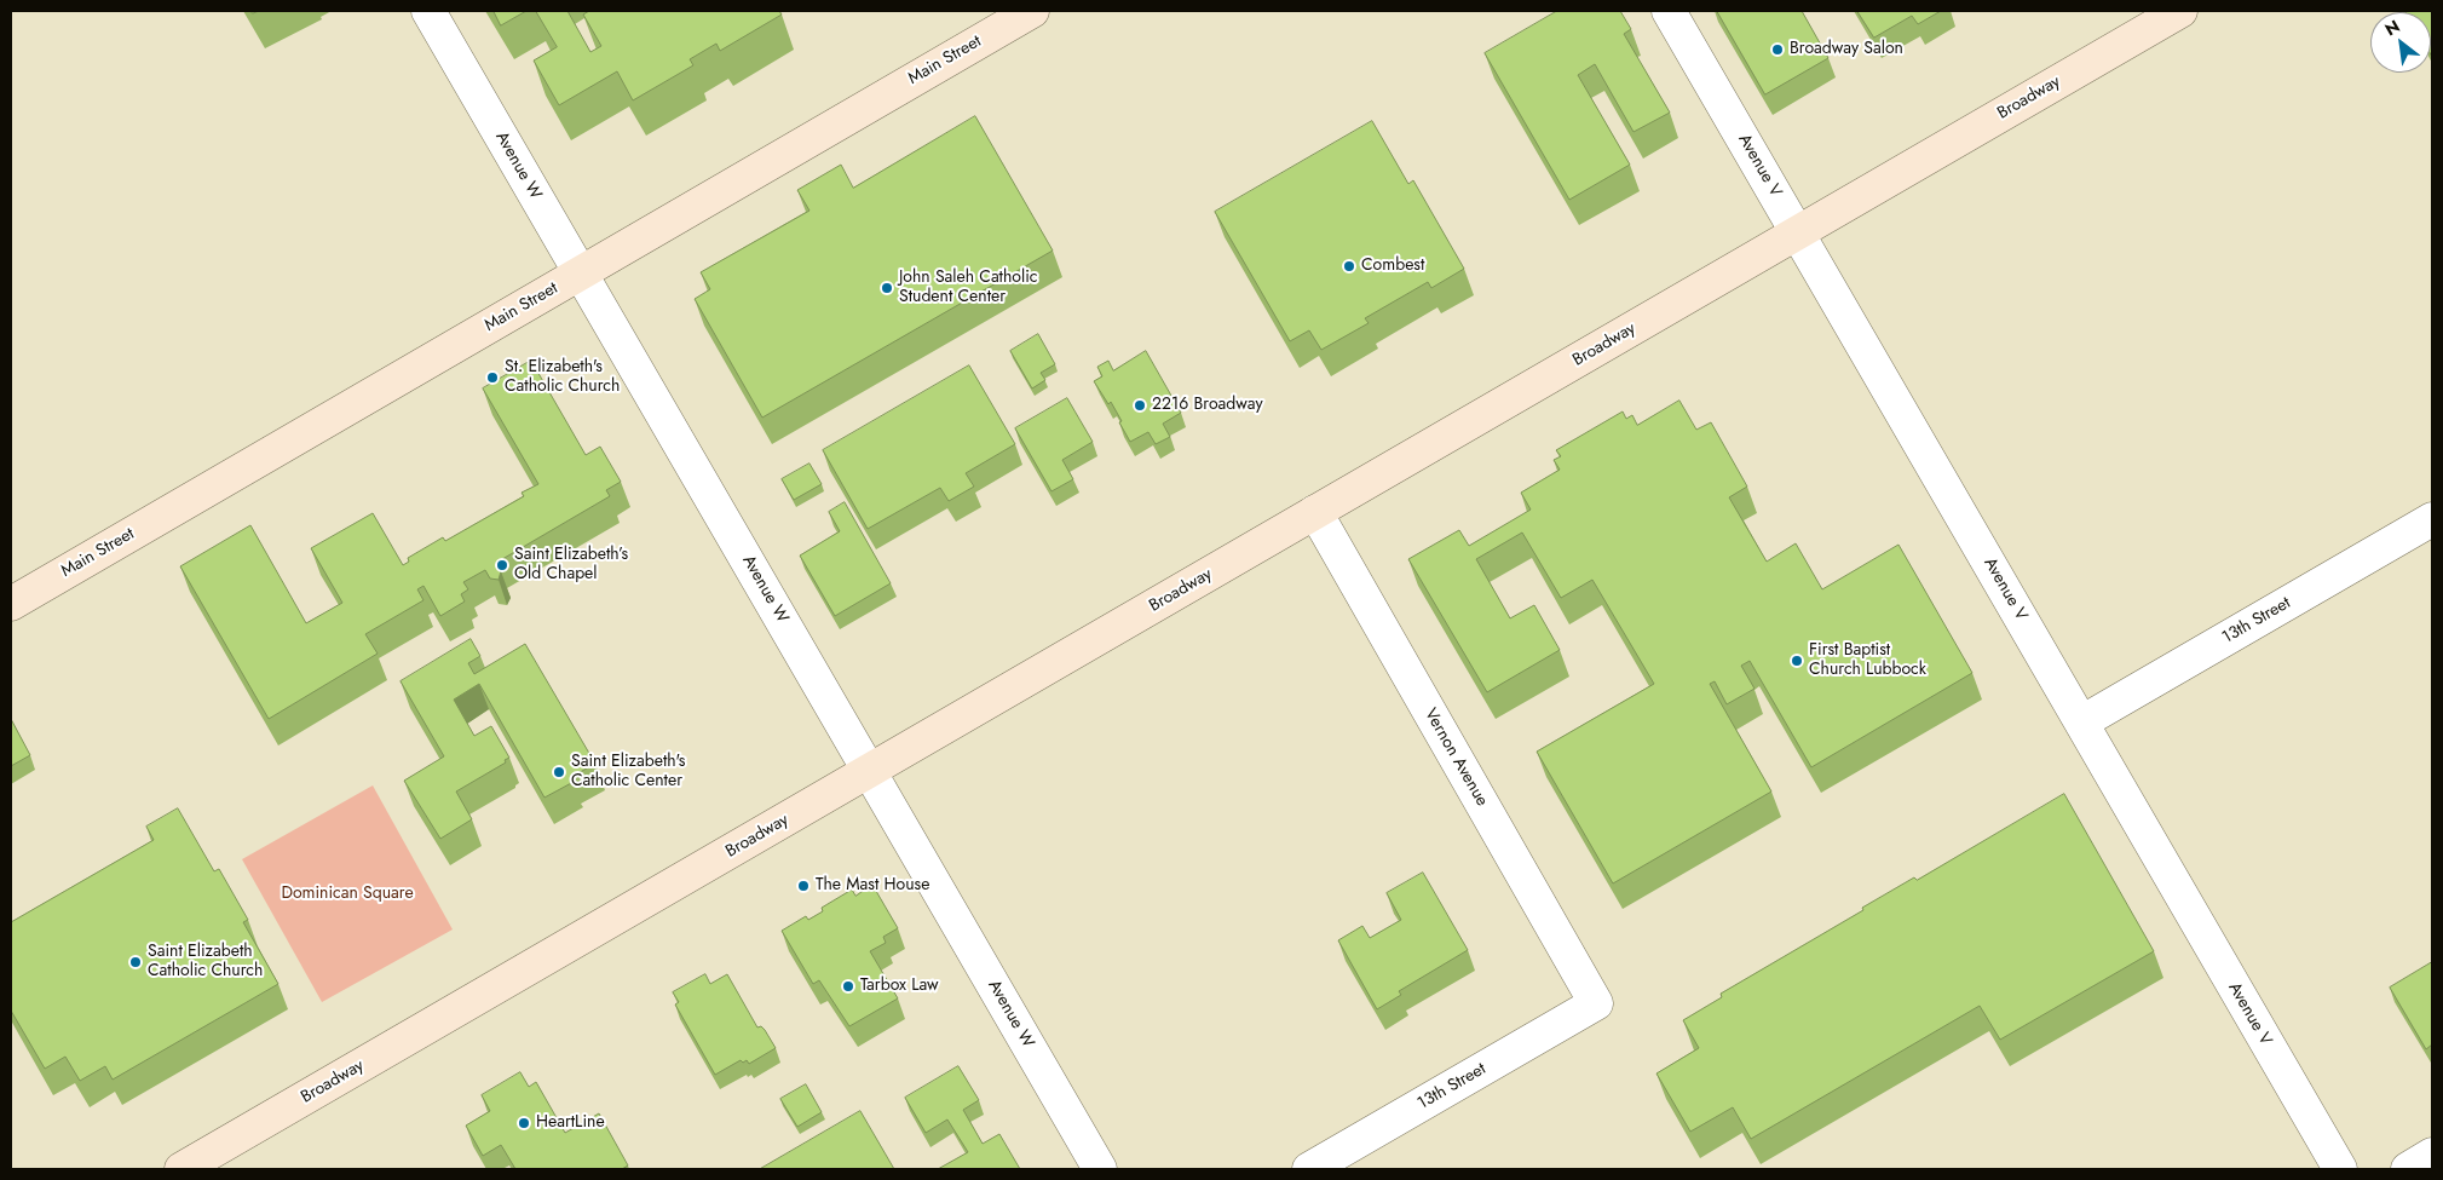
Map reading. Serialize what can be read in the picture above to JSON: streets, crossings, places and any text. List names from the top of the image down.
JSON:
{
  "streets": {
    "main road": ["Main Street", "Broadway"],
    "street": [
      "Avenue W",
      "Avenue V",
      "13th Street",
      "Vernon Avenue"
    ]
  },
  "crossings": [
    ["Main Street", "Avenue W"],
    ["Broadway", "Avenue W"],
    ["Broadway", "Avenue V"],
    ["Broadway", "Vernon Avenue"],
    ["Avenue V", "13th Street"],
    ["13th Street", "Vernon Avenue"]
  ],
  "parks": ["Dominican Square"],
  "places": [
    "Broadway Salon",
    "Combest",
    "John Saleh Catholic Student Center",
    "St. Elizabeth's Catholic Church",
    "2216 Broadway",
    "Saint Elizabeth’s Old Chapel",
    "First Baptist Church Lubbock",
    "Saint Elizabeth's Catholic Center",
    "The Mast House",
    "Saint Elizabeth Catholic Church",
    "Tarbox Law",
    "HeartLine"
  ],
  "north": "top left"
}
